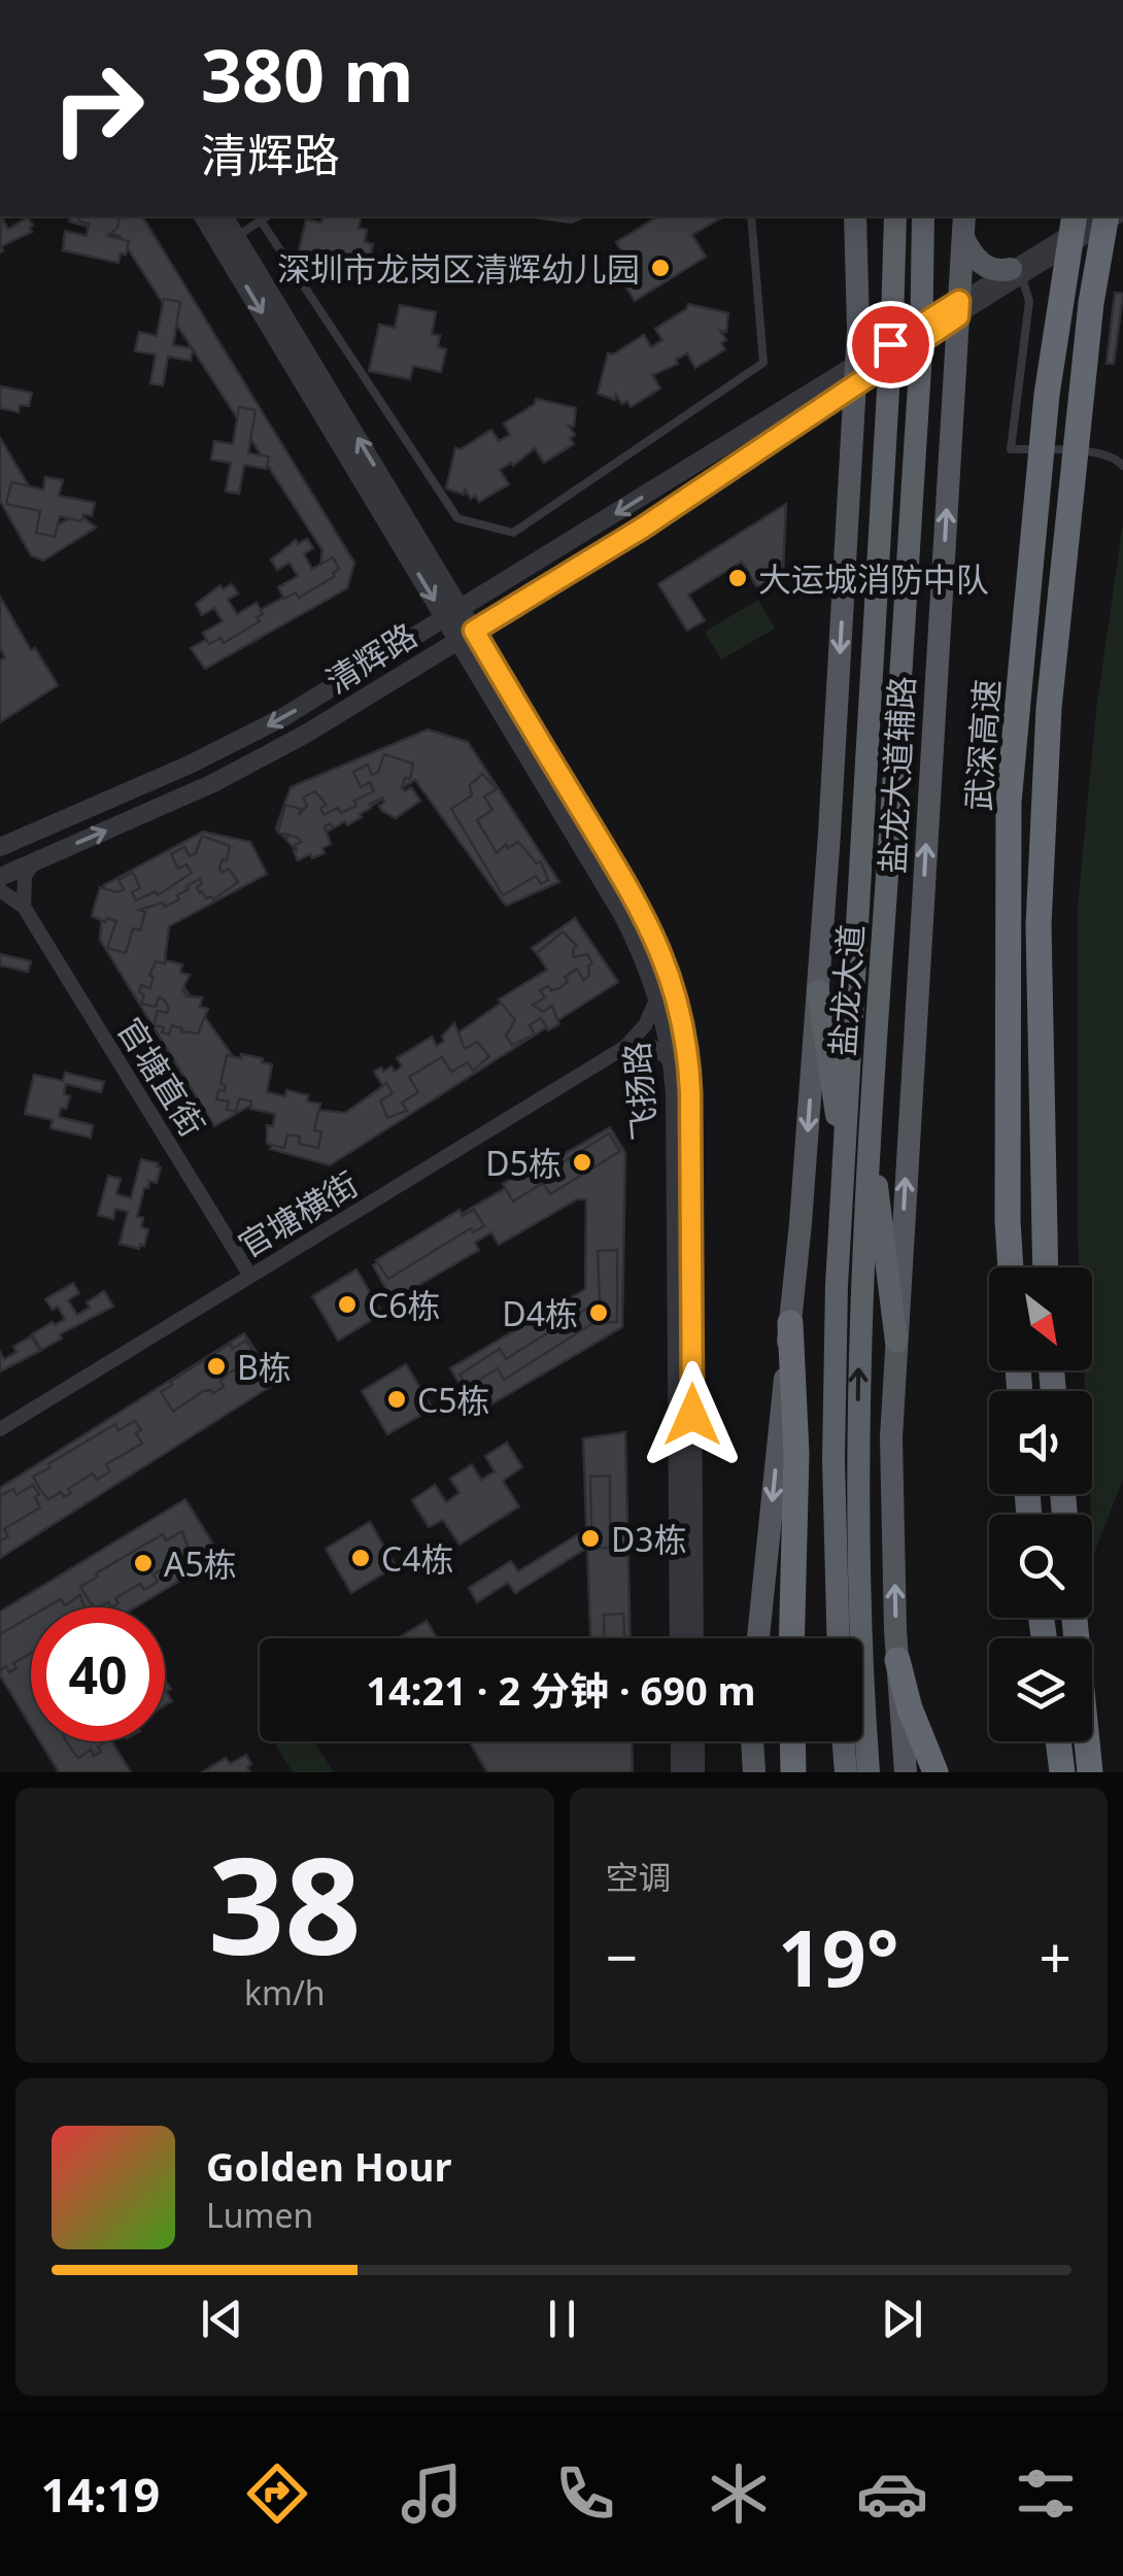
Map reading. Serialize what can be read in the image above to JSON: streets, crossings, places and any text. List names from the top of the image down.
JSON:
{
  "streets": {
    "highway": ["武深高速", "盐龙大道"],
    "main road": ["盐龙大道辅路"],
    "street": [
      "清辉路",
      "官塘直街",
      "飞扬路",
      "官塘横街"
    ]
  },
  "crossings": [
    ["清辉路", "盐龙大道辅路"],
    ["清辉路", "飞扬路"],
    ["官塘直街", "官塘横街"],
    ["飞扬路", "官塘横街"]
  ],
  "places": [
    "深圳市龙岗区清辉幼儿园",
    "大运城消防中队",
    "D5栋",
    "C6栋",
    "D4栋",
    "B栋",
    "C5栋",
    "D3栋",
    "C4栋",
    "A5栋"
  ],
  "north": "bottom right",
  "page": {
    "turn": ["380 m", "清辉路"],
    "limit": "40",
    "trip": "14:21 · 2 分钟 · 690 m",
    "tile": [
      ["38", "km/h"],
      "空调"
    ],
    "heat": ["−", "19°", "+"],
    "song": ["Golden Hour", "Lumen"],
    "tabs": "14:19"
  }
}
